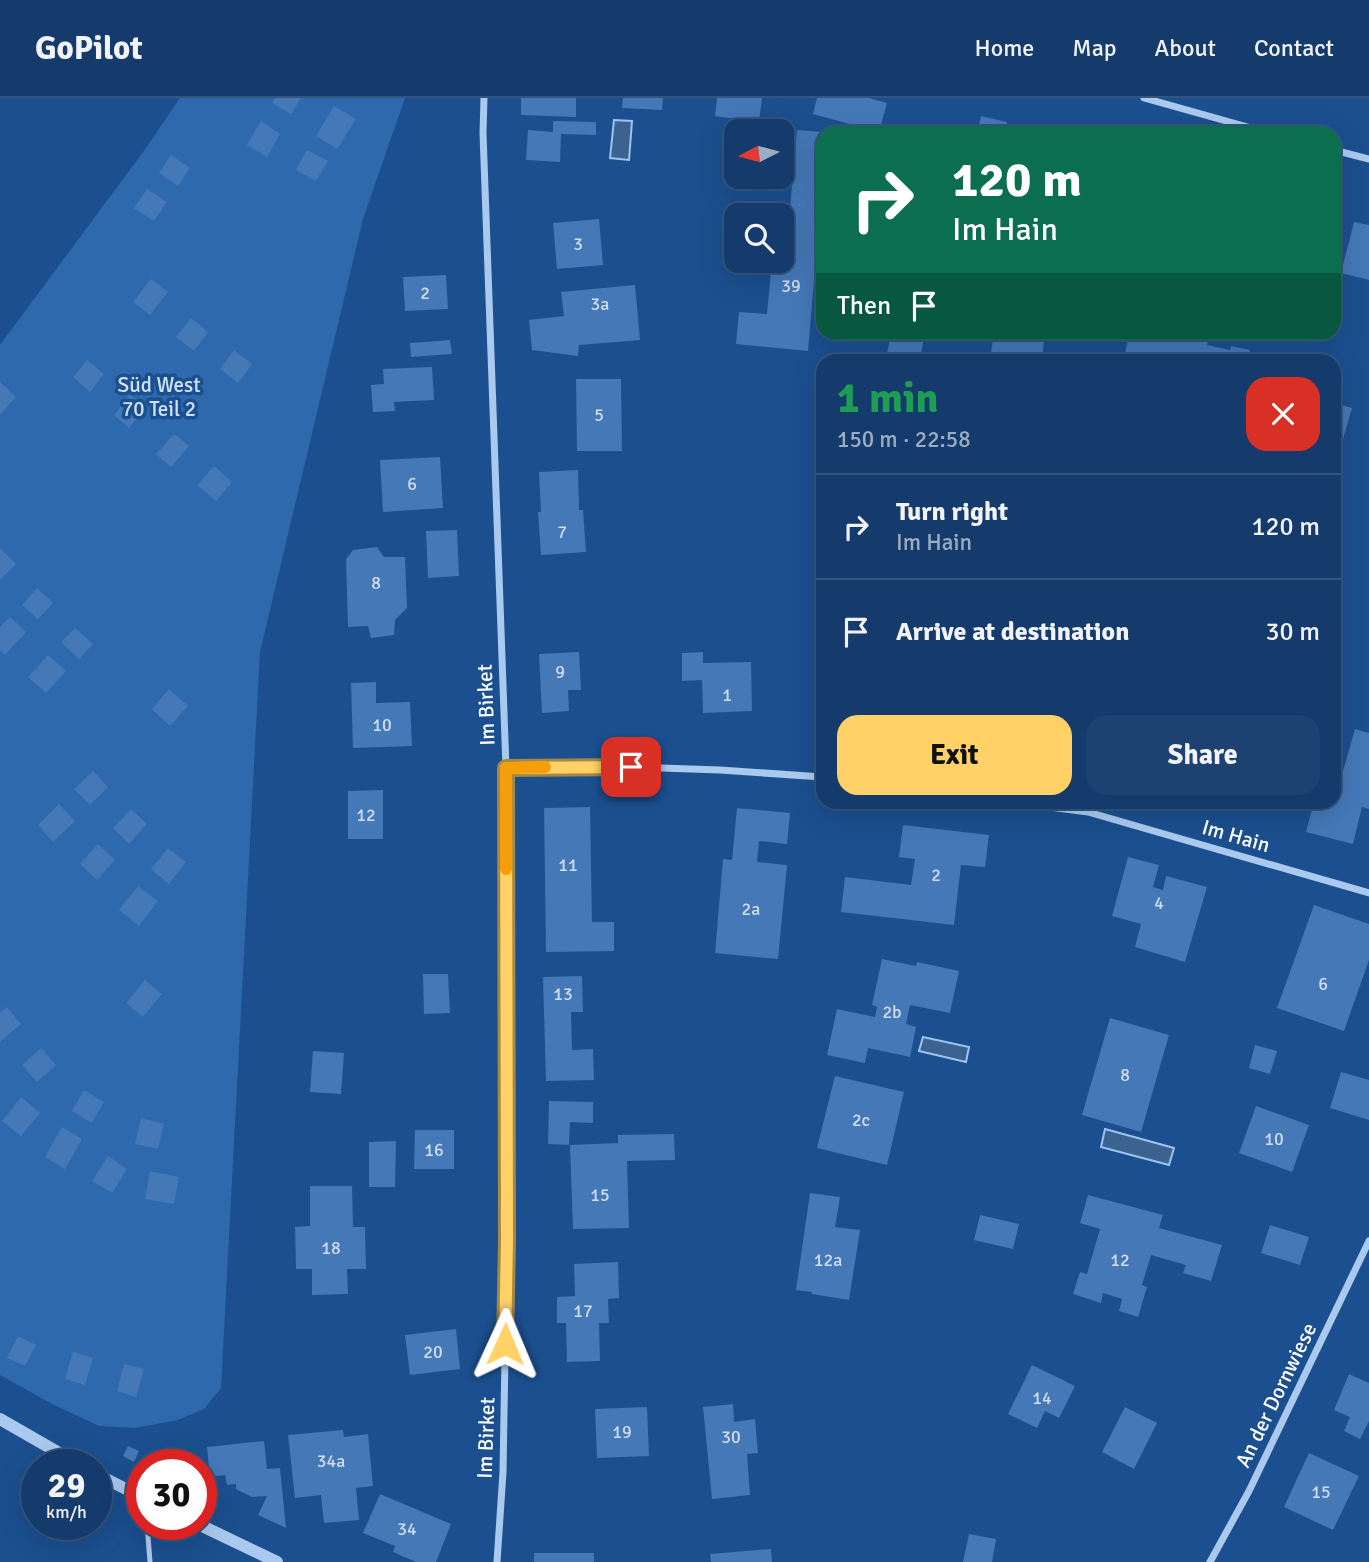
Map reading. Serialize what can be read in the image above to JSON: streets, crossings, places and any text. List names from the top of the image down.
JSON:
{
  "streets": {
    "street": ["Im Birket", "Im Hain", "An der Dornwiese"]
  },
  "parks": ["Süd West 70 Teil 2"],
  "house_numbers": [
    "3",
    "39",
    "2",
    "3a",
    "5",
    "6",
    "7",
    "8",
    "9",
    "1",
    "10",
    "12",
    "11",
    "2",
    "4",
    "2a",
    "6",
    "13",
    "2b",
    "8",
    "2c",
    "10",
    "16",
    "15",
    "18",
    "12a",
    "12",
    "17",
    "20",
    "14",
    "19",
    "30",
    "34a",
    "15",
    "34"
  ],
  "north": "left",
  "page": {
    "header": "GoPilot",
    "nav": [
      "Home",
      "Map",
      "About",
      "Contact"
    ],
    "turn": ["120 m", "Im Hain"],
    "then": "Then",
    "heading": ["1 min", "150 m · 22:58"],
    "list": [
      {
        "name": "Turn right",
        "note": "Im Hain",
        "value": "120 m"
      },
      {
        "name": "Arrive at destination",
        "value": "30 m"
      }
    ],
    "buttons": ["Exit", "Share"],
    "speed": "29 km/h",
    "limit": "30"
  }
}
